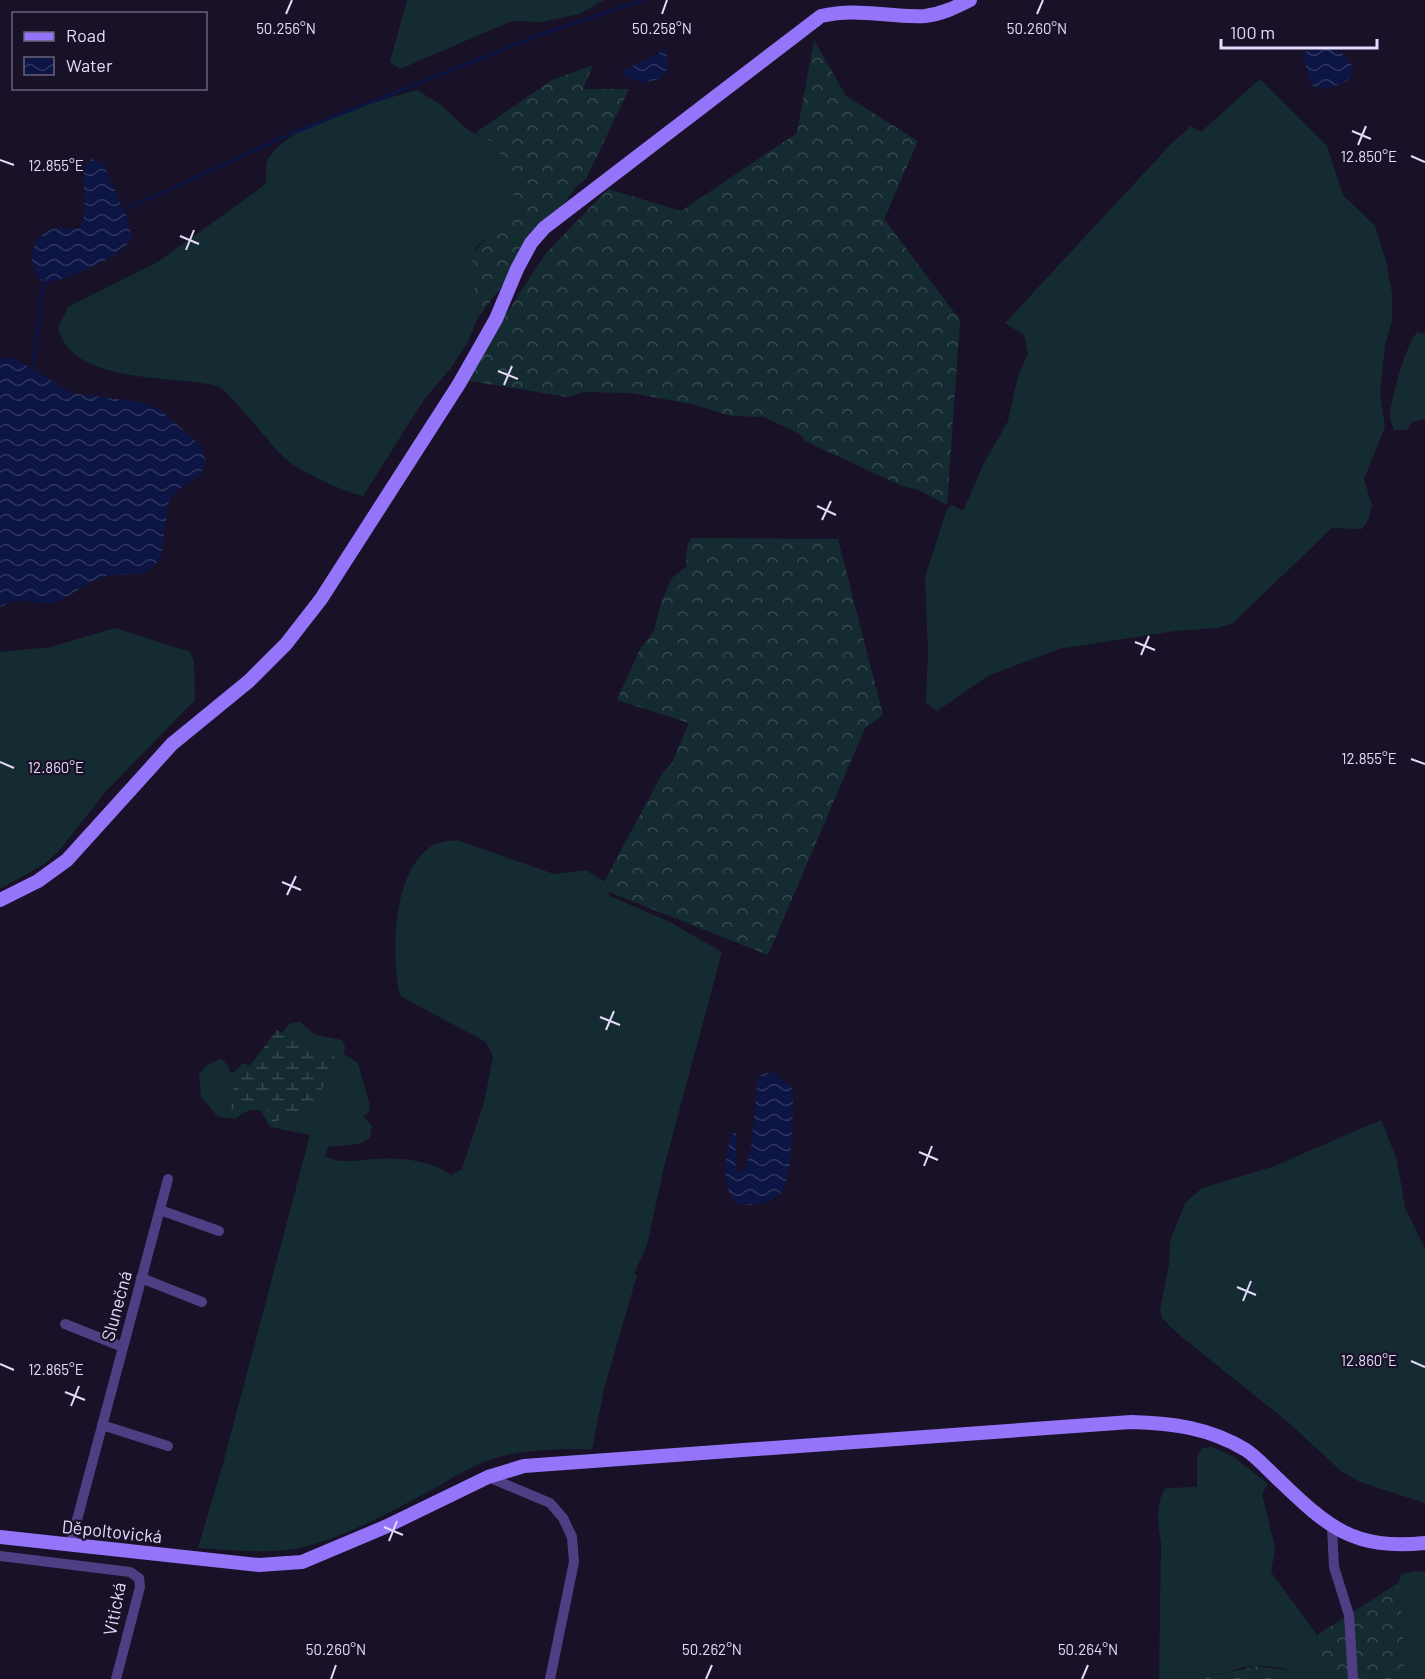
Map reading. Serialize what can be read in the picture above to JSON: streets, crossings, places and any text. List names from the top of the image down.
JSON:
{
  "streets": {
    "street": ["Slunečná", "Děpoltovická", "Vitická"]
  },
  "crossings": [
    ["Slunečná", "Děpoltovická"]
  ],
  "legend": ["Road", "Water"],
  "scale_bar": "100 m",
  "coordinates": [
    "50.256°N",
    "50.258°N",
    "50.260°N",
    "12.850°E",
    "12.855°E",
    "12.860°E",
    "12.865°E",
    "50.262°N",
    "50.264°N"
  ]
}
